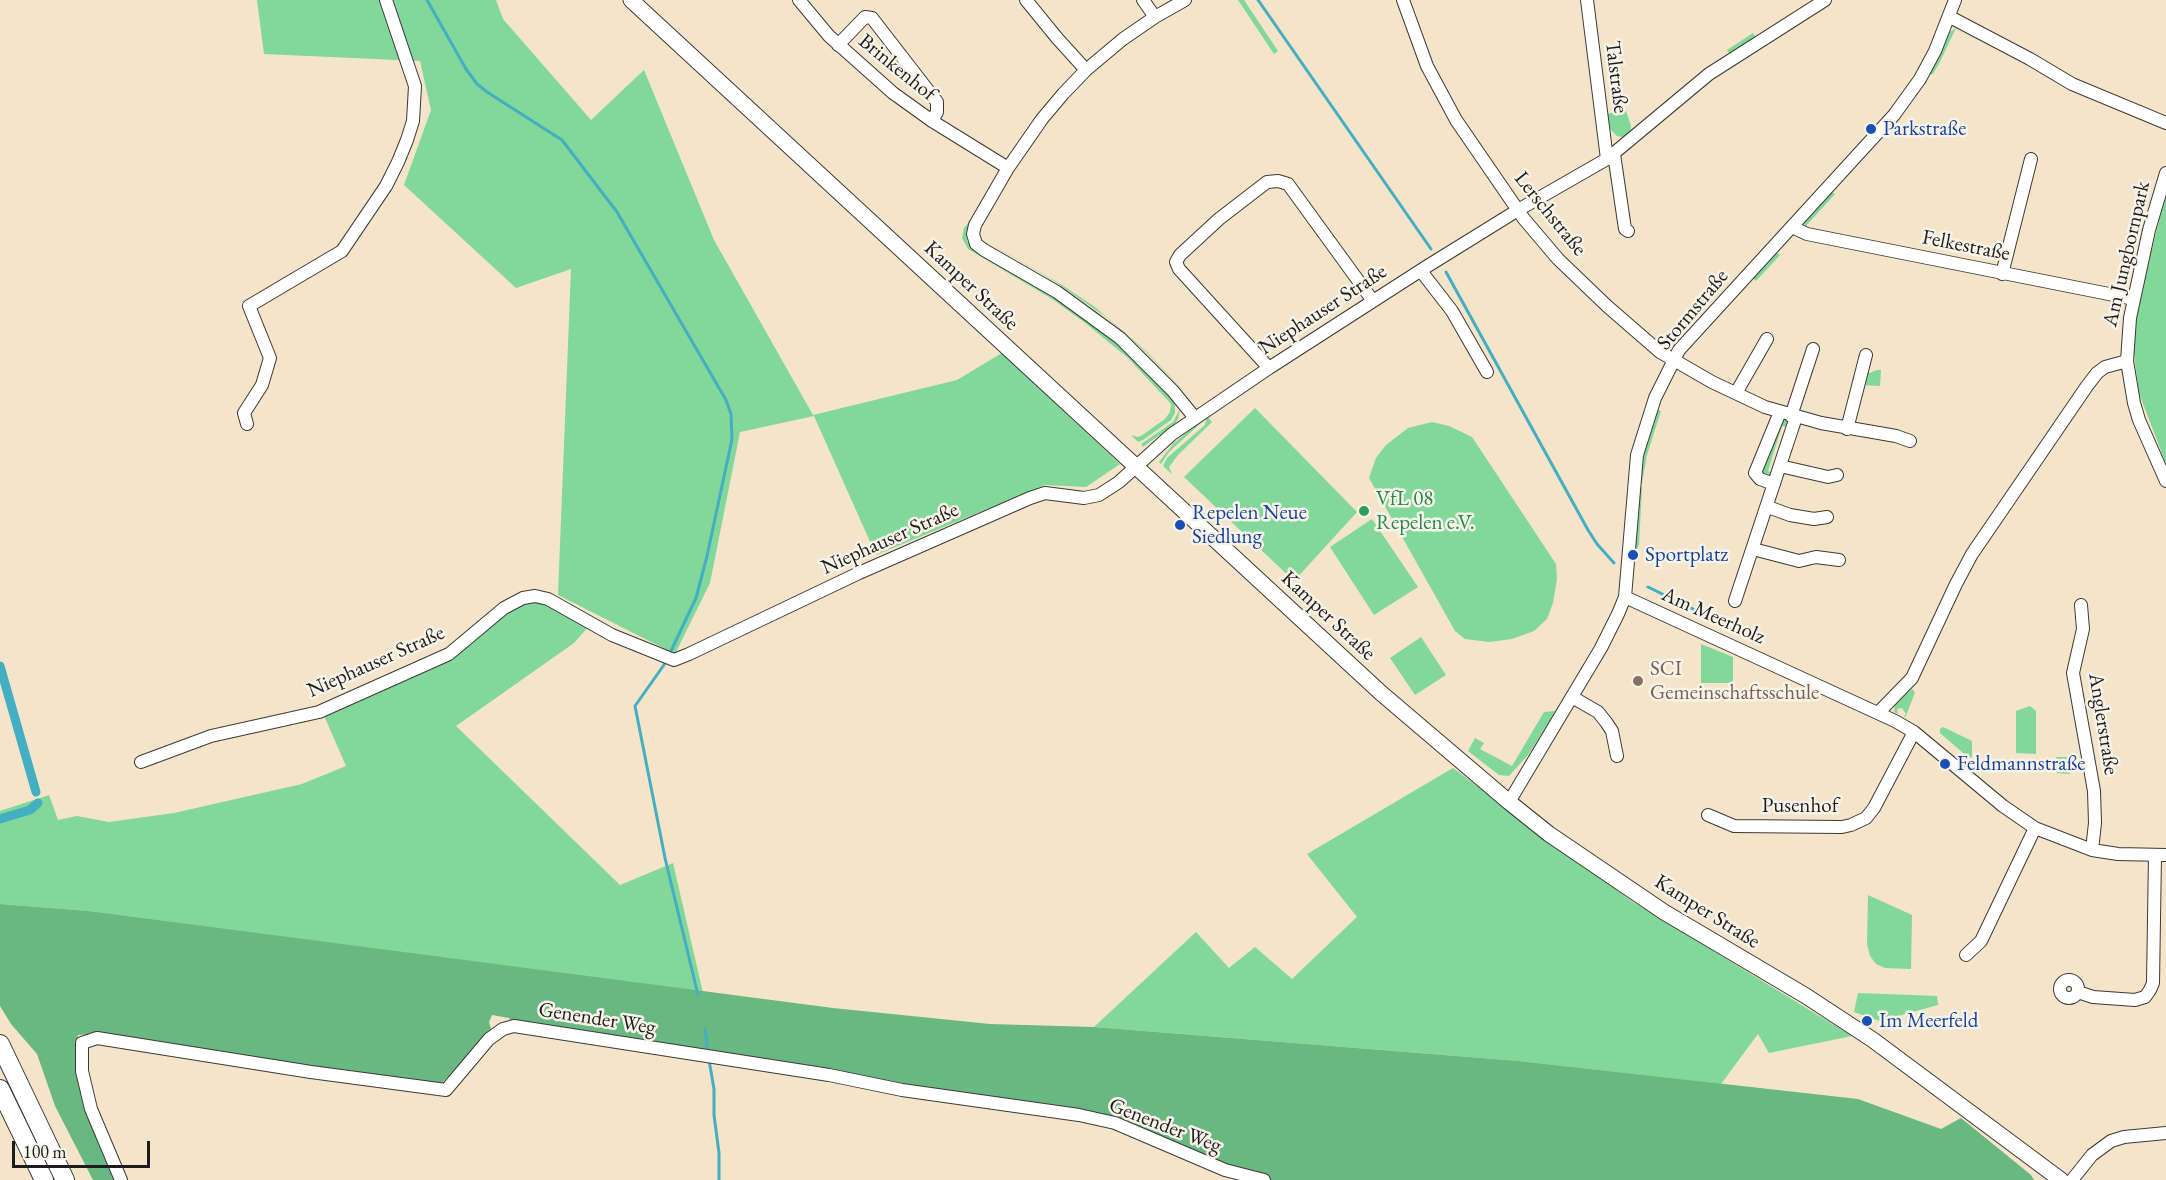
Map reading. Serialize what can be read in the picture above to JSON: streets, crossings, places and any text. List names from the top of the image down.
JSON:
{
  "streets": {
    "main road": ["Kamper Straße"],
    "street": [
      "Brinkenhof",
      "Talstraße",
      "Lerschstraße",
      "Felkestraße",
      "Am Jungbornpark",
      "Niephauser Straße",
      "Stormstraße",
      "Am Meerholz",
      "Anglerstraße",
      "Pusenhof",
      "Genender Weg"
    ]
  },
  "crossings": [
    ["Brinkenhof", "Kamper Straße"],
    ["Talstraße", "Niephauser Straße"],
    ["Lerschstraße", "Niephauser Straße"],
    ["Lerschstraße", "Stormstraße"],
    ["Felkestraße", "Am Jungbornpark"],
    ["Felkestraße", "Stormstraße"],
    ["Kamper Straße", "Niephauser Straße"],
    ["Kamper Straße", "Stormstraße"],
    ["Stormstraße", "Am Meerholz"],
    ["Am Meerholz", "Anglerstraße"],
    ["Am Meerholz", "Pusenhof"]
  ],
  "places": [
    "Parkstraße",
    "VfL 08 Repelen e.V.",
    "Repelen Neue Siedlung",
    "Sportplatz",
    "SCI Gemeinschaftsschule",
    "Feldmannstraße",
    "Im Meerfeld"
  ],
  "scale_bar": "100 m"
}
